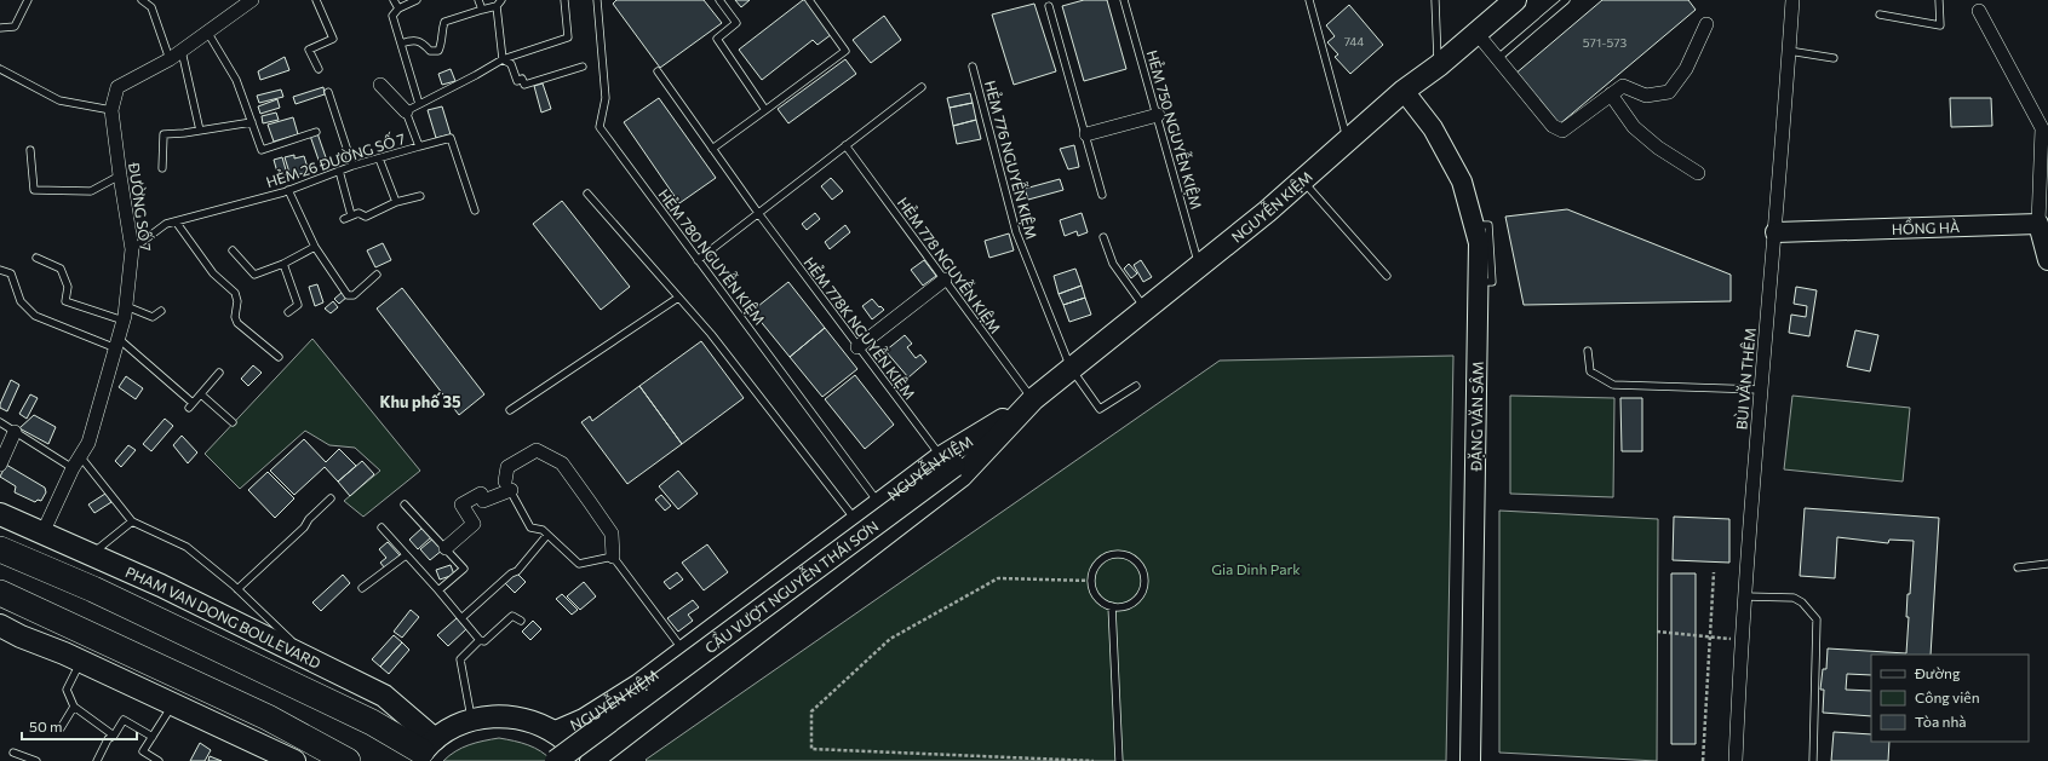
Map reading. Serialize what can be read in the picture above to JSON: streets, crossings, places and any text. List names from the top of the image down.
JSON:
{
  "streets": {
    "highway": ["PHAM VAN DONG BOULEVARD"],
    "main road": ["NGUYỄN KIỆM", "CẦU VƯỢT NGUYỄN THÁI SƠN"],
    "street": [
      "ĐƯỜNG SỐ 7",
      "HỒNG HÀ",
      "BÙI VĂN THÊM",
      "ĐẶNG VĂN SÂM"
    ],
    "lane": [
      "HẺM 750 NGUYỄN KIỆM",
      "HẺM 26 ĐƯỜNG SỐ 7",
      "HẺM 776 NGUYỄN KIỆM",
      "HẺM 780 NGUYỄN KIỆM",
      "HẺM 778 NGUYỄN KIỆM",
      "HẺM 778K NGUYỄN KIỆM"
    ]
  },
  "crossings": [
    ["HẺM 750 NGUYỄN KIỆM", "NGUYỄN KIỆM"],
    ["HẺM 26 ĐƯỜNG SỐ 7", "ĐƯỜNG SỐ 7"],
    ["HẺM 776 NGUYỄN KIỆM", "NGUYỄN KIỆM"],
    ["ĐƯỜNG SỐ 7", "PHAM VAN DONG BOULEVARD"],
    ["NGUYỄN KIỆM", "HẺM 780 NGUYỄN KIỆM"],
    ["NGUYỄN KIỆM", "HẺM 778 NGUYỄN KIỆM"],
    ["NGUYỄN KIỆM", "HẺM 778K NGUYỄN KIỆM"],
    ["NGUYỄN KIỆM", "ĐẶNG VĂN SÂM"],
    ["NGUYỄN KIỆM", "CẦU VƯỢT NGUYỄN THÁI SƠN"],
    ["HỒNG HÀ", "BÙI VĂN THÊM"],
    ["HẺM 778 NGUYỄN KIỆM", "CẦU VƯỢT NGUYỄN THÁI SƠN"],
    ["HẺM 778K NGUYỄN KIỆM", "CẦU VƯỢT NGUYỄN THÁI SƠN"]
  ],
  "districts": ["Khu phố 35"],
  "parks": ["Gia Dinh Park"],
  "house_numbers": ["744", "571-573"],
  "legend": ["Đường", "Công viên", "Tòa nhà"],
  "scale_bar": "50 m"
}
